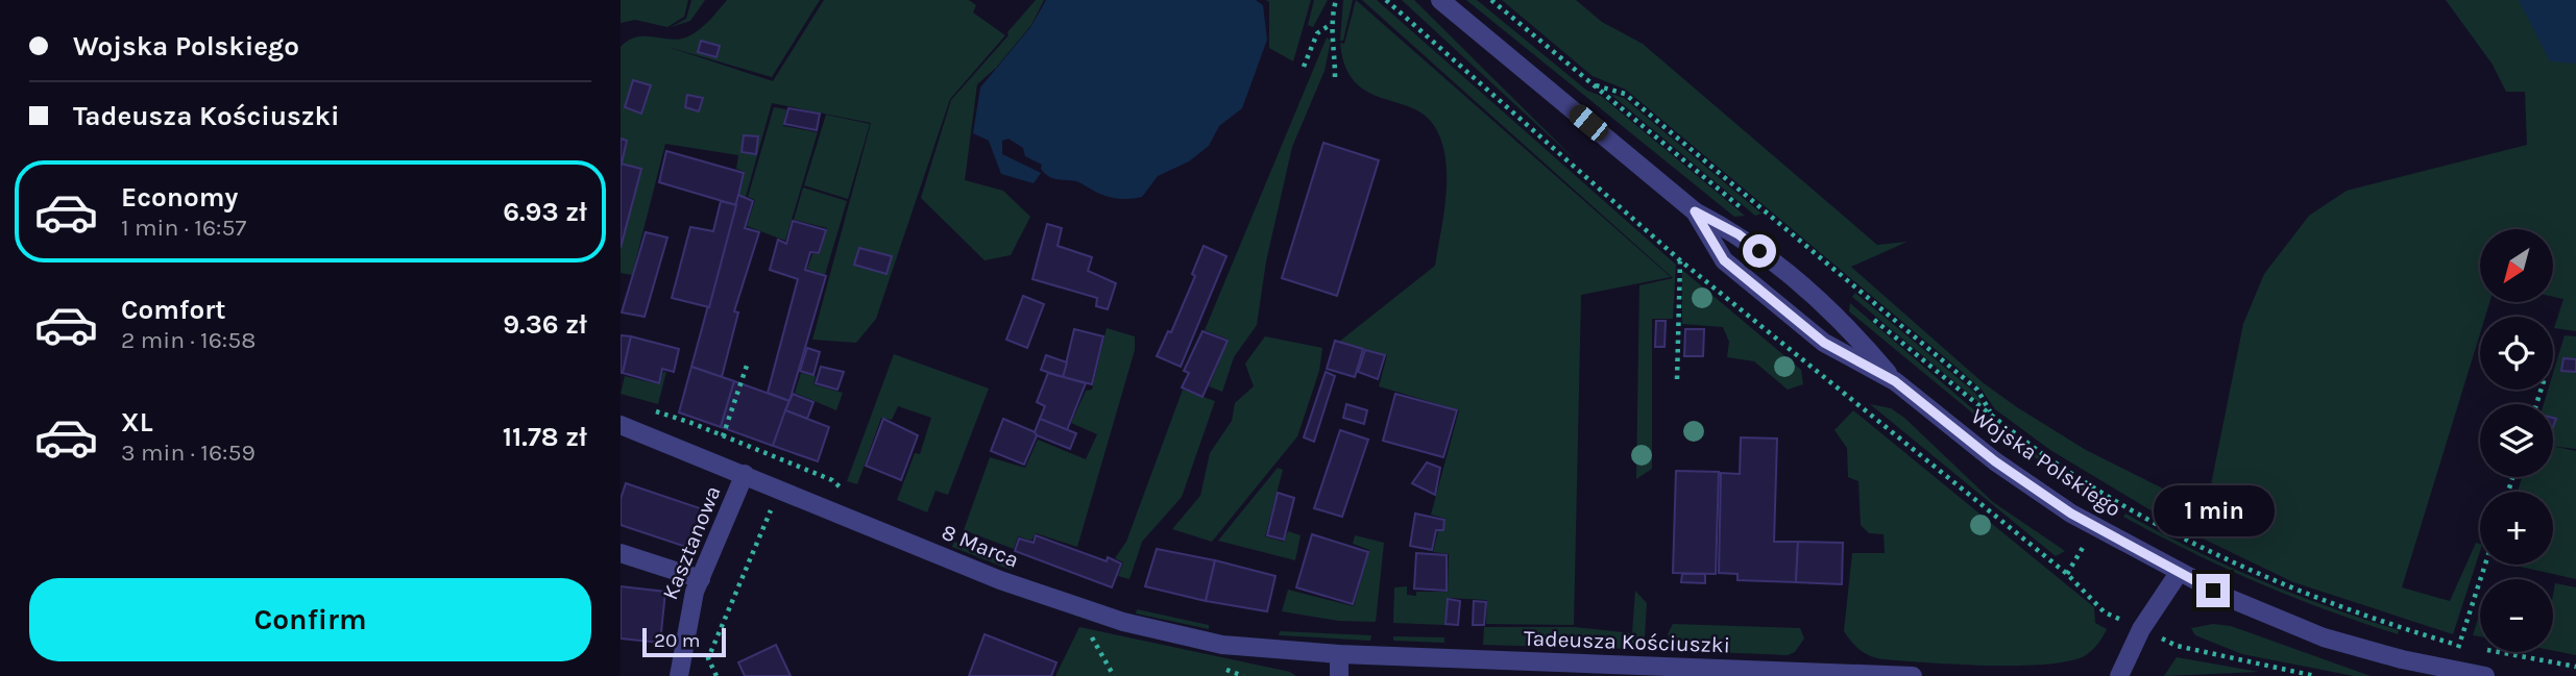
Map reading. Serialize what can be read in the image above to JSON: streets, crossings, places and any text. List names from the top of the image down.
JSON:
{
  "streets": {
    "street": [
      "Wojska Polskiego",
      "Kasztanowa",
      "8 Marca",
      "Tadeusza Kościuszki"
    ]
  },
  "crossings": [
    ["Kasztanowa", "8 Marca"],
    ["8 Marca", "Tadeusza Kościuszki"]
  ],
  "scale_bar": "20 m",
  "north": "bottom left",
  "page": {
    "banner": ["Wojska Polskiego", "Tadeusza Kościuszki"],
    "list": [
      {
        "name": "Economy",
        "note": "1 min · 16:57",
        "value": "6.93 zł"
      },
      {
        "name": "Comfort",
        "note": "2 min · 16:58",
        "value": "9.36 zł"
      },
      {
        "name": "XL",
        "note": "3 min · 16:59",
        "value": "11.78 zł"
      }
    ],
    "map_buttons": ["+", "−"],
    "bubble": "1 min",
    "buttons": "Confirm",
    "scale": "20 m"
  }
}
